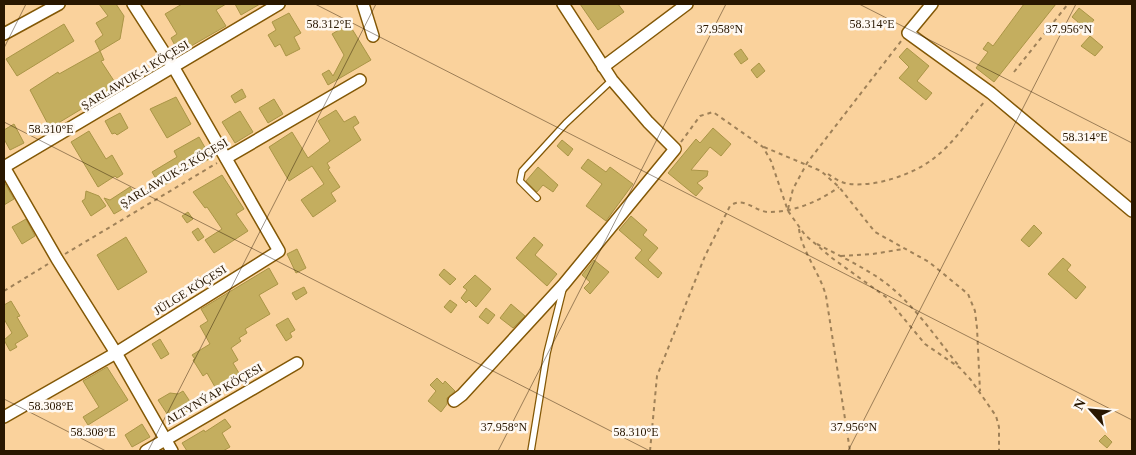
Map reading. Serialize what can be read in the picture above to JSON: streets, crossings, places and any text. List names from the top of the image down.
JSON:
{
  "streets": {
    "street": [
      "ŞARLAWUK-1 KÖÇESI",
      "ŞARLAWUK-2 KÖÇESI",
      "JÜLGE KÖÇESI",
      "ALTYNÝAP KÖÇESI"
    ]
  },
  "crossings": [
    ["ŞARLAWUK-2 KÖÇESI", "JÜLGE KÖÇESI"]
  ],
  "north": "top left",
  "coordinates": [
    "58.312°E",
    "58.314°E",
    "37.958°N",
    "37.956°N",
    "58.310°E",
    "58.308°E"
  ]
}
